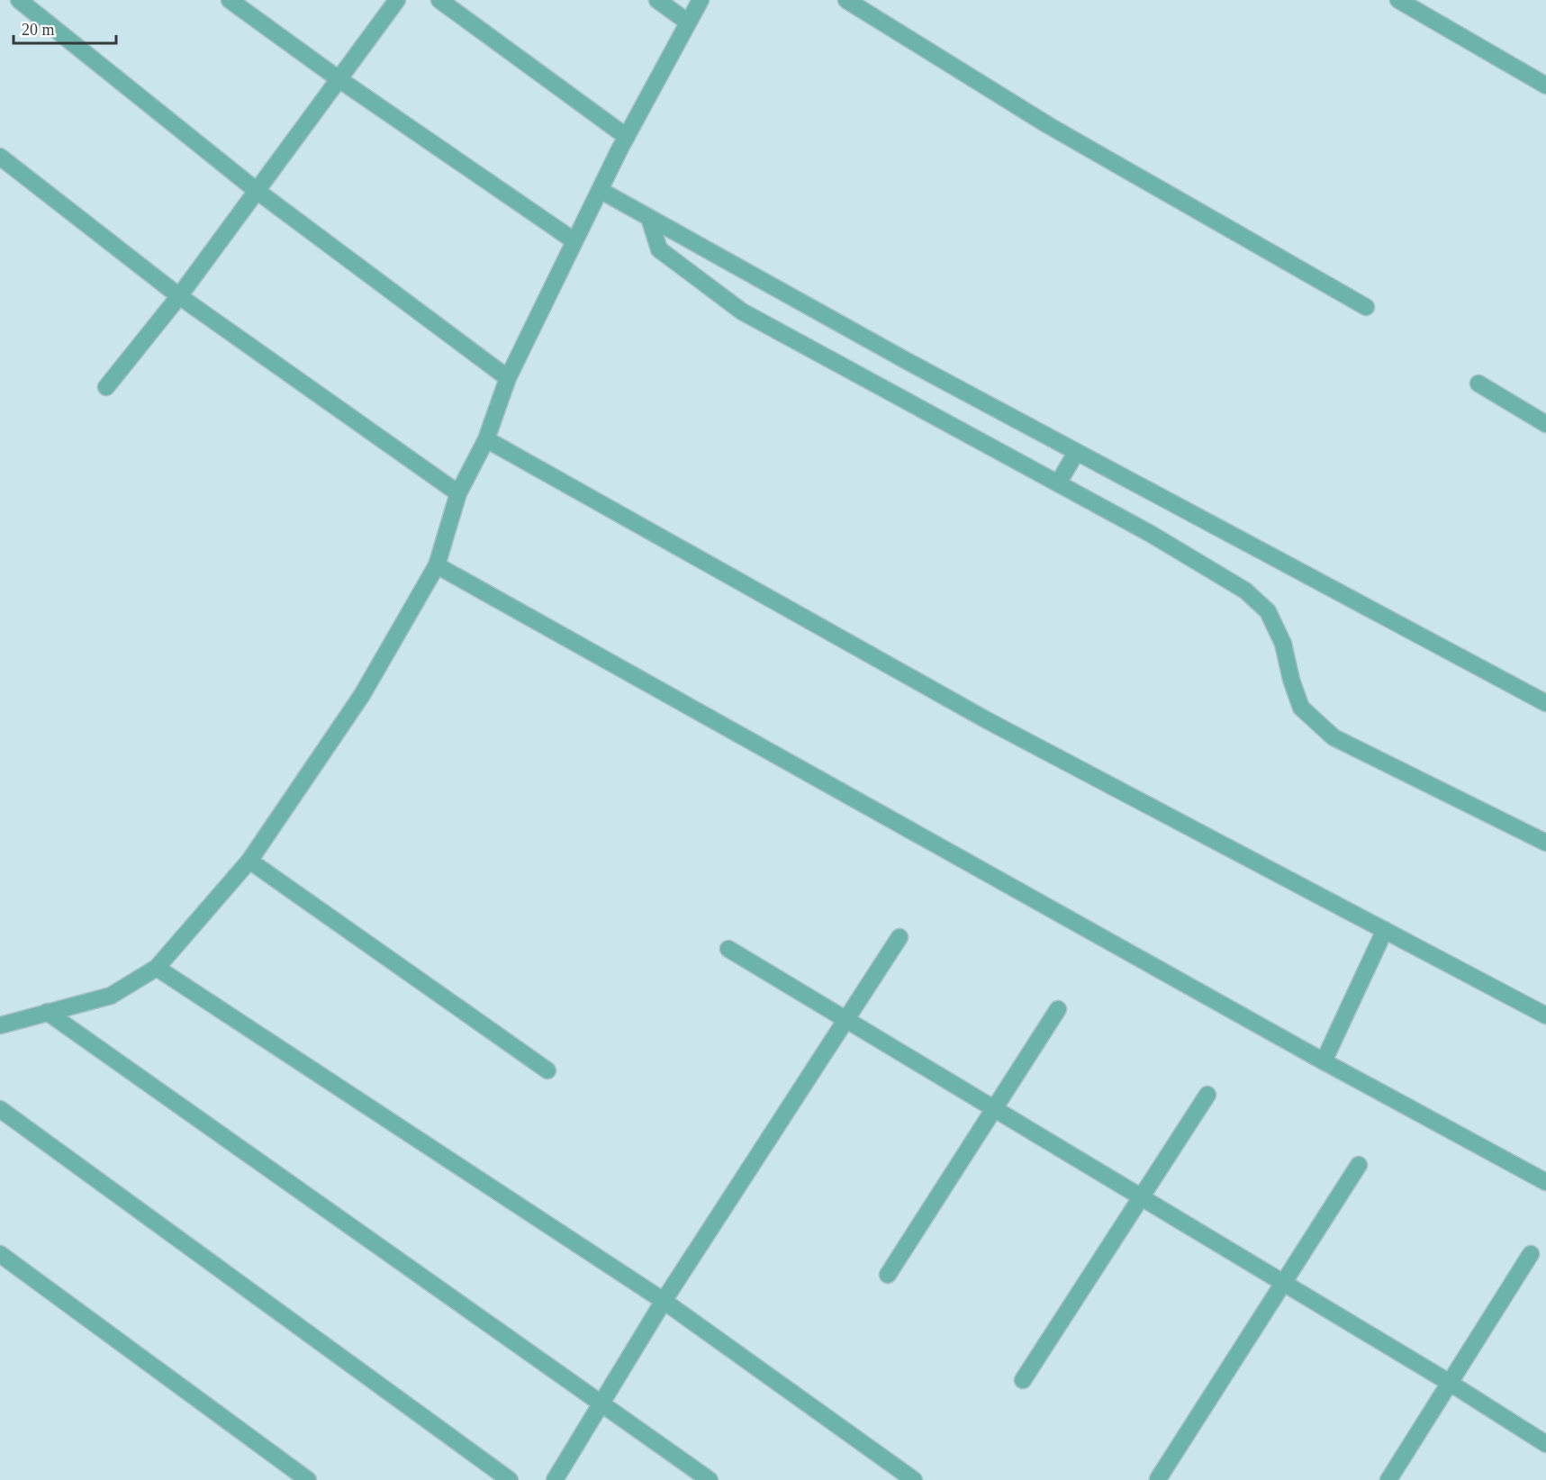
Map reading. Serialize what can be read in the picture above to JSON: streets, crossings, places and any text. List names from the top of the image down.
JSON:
{
  "scale_bar": "20 m"
}
